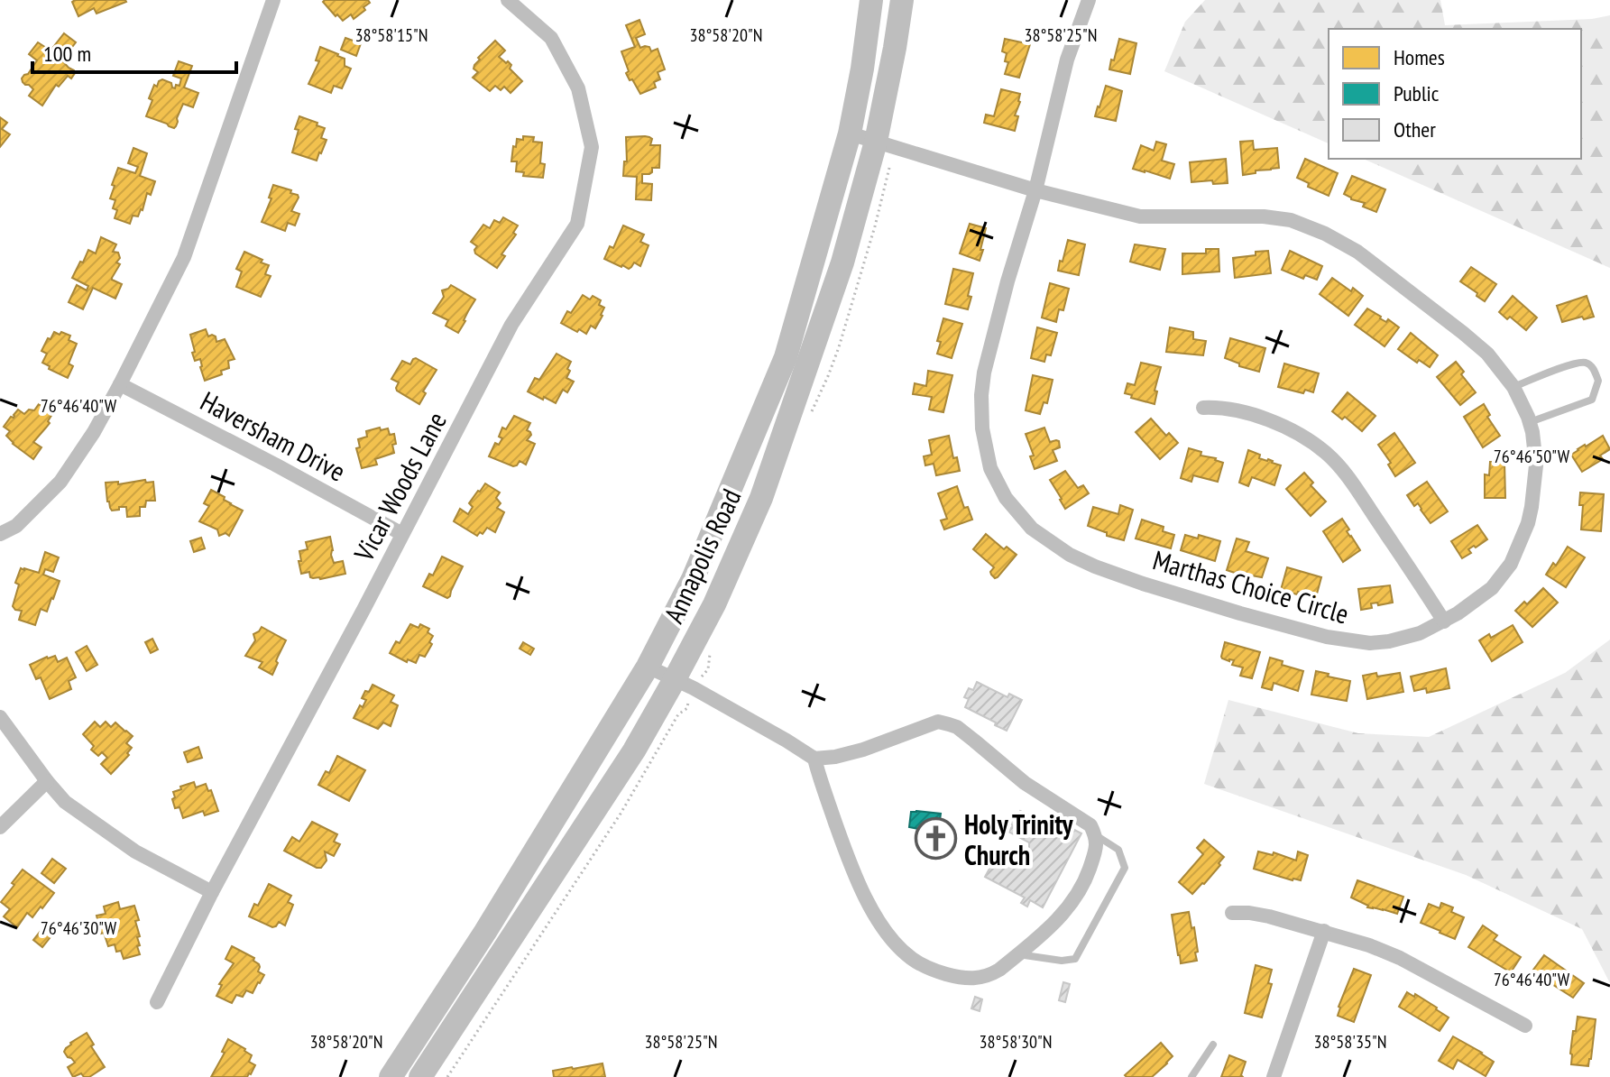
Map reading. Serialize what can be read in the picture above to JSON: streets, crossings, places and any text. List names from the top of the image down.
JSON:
{
  "streets": {
    "main road": ["Annapolis Road"],
    "street": ["Haversham Drive", "Vicar Woods Lane", "Marthas Choice Circle"]
  },
  "crossings": [
    ["Haversham Drive", "Vicar Woods Lane"],
    ["Annapolis Road", "Marthas Choice Circle"]
  ],
  "places": {
    "church": ["Holy Trinity Church"]
  },
  "legend": ["Homes", "Public", "Other"],
  "scale_bar": "100 m",
  "coordinates": [
    "38°58'15\"N",
    "38°58'25\"N",
    "38°58'20\"N",
    "76°46'40\"W",
    "76°46'50\"W",
    "76°46'30\"W",
    "38°58'30\"N",
    "38°58'35\"N"
  ]
}
